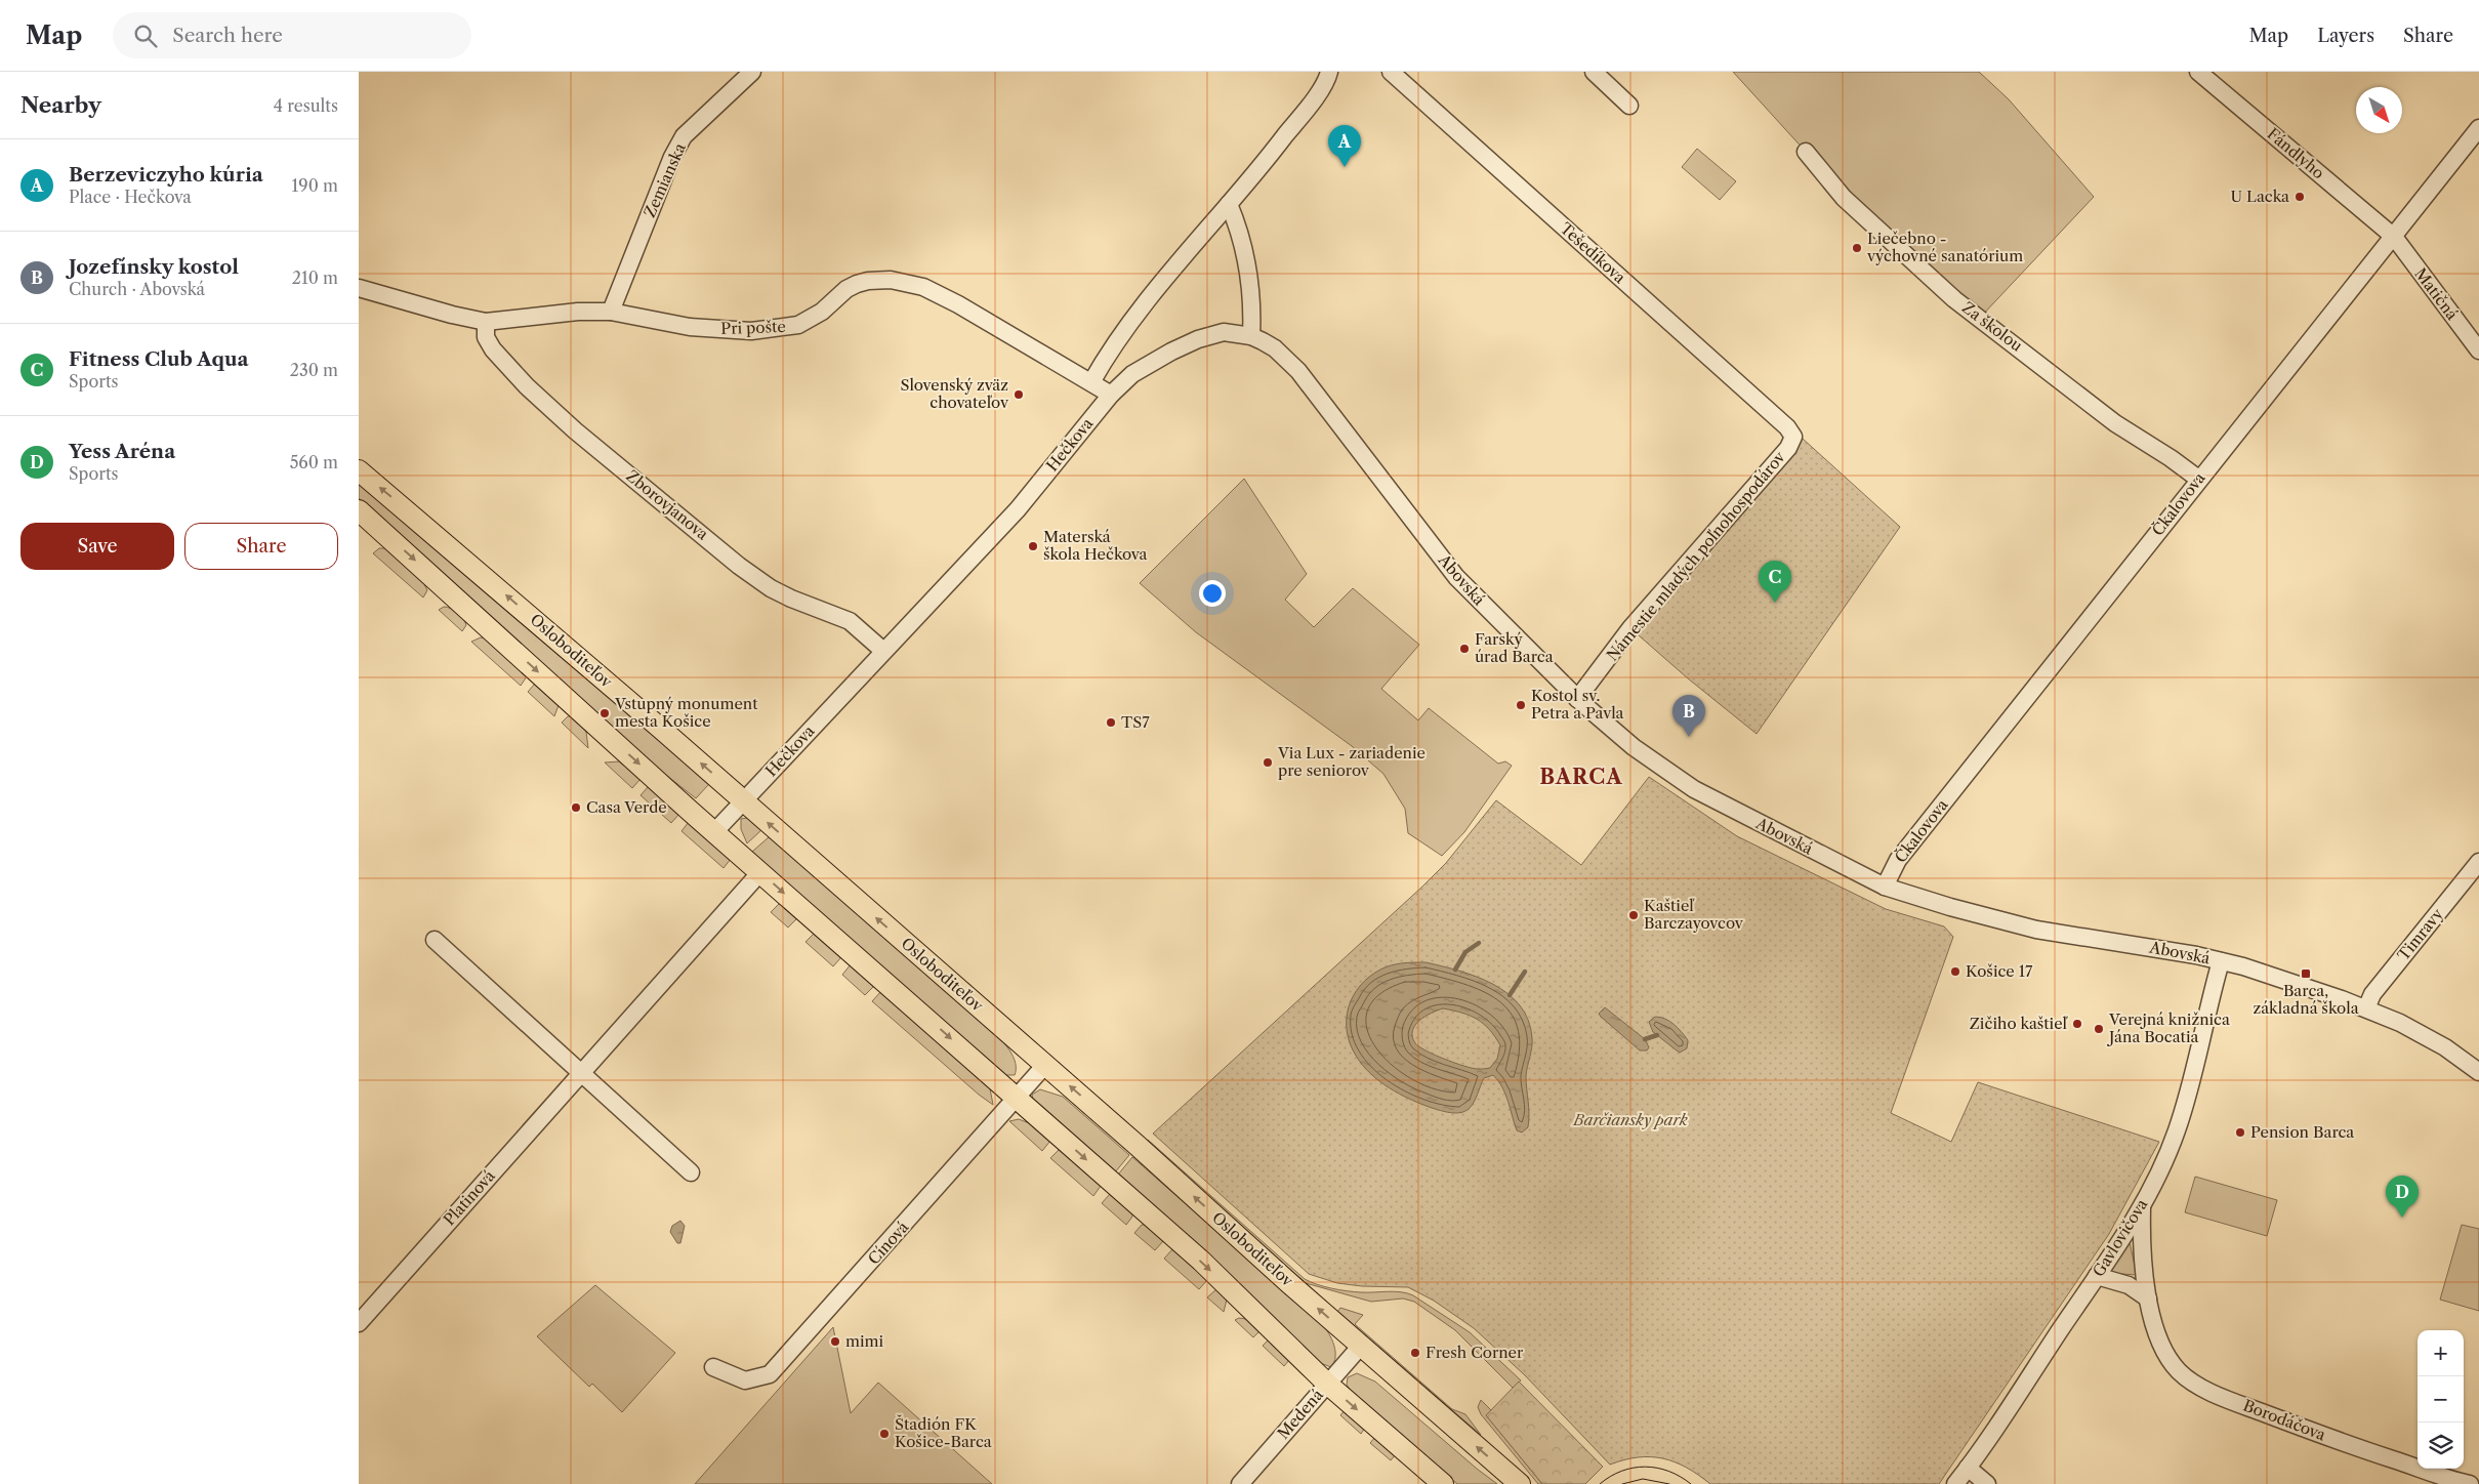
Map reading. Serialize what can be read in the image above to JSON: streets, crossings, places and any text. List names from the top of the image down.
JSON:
{
  "streets": {
    "main road": ["Osloboditeľov"],
    "street": [
      "Fándlyho",
      "Zemianska",
      "Tešedíkova",
      "Matičná",
      "Za školou",
      "Pri pošte",
      "Hečkova",
      "Čkalovova",
      "Zborovjanova",
      "Námestie mladých poľnohospodárov",
      "Abovská",
      "Timravy",
      "Platinová",
      "Gavlovičova",
      "Cínová",
      "Medená",
      "Borodáčova"
    ]
  },
  "crossings": [
    ["Fándlyho", "Matičná"],
    ["Fándlyho", "Čkalovova"],
    ["Zemianska", "Pri pošte"],
    ["Tešedíkova", "Námestie mladých poľnohospodárov"],
    ["Matičná", "Čkalovova"],
    ["Za školou", "Čkalovova"],
    ["Pri pošte", "Hečkova"],
    ["Pri pošte", "Zborovjanova"],
    ["Hečkova", "Zborovjanova"],
    ["Hečkova", "Abovská"],
    ["Hečkova", "Osloboditeľov"],
    ["Čkalovova", "Abovská"],
    ["Námestie mladých poľnohospodárov", "Abovská"],
    ["Abovská", "Timravy"],
    ["Abovská", "Gavlovičova"],
    ["Osloboditeľov", "Cínová"],
    ["Osloboditeľov", "Medená"],
    ["Gavlovičova", "Borodáčova"]
  ],
  "districts": ["BARCA"],
  "parks": ["Barčiansky park"],
  "places": {
    "other": [
      "U Lacka",
      "Liečebno - výchovné sanatórium",
      "Slovenský zväz chovateľov",
      "Materská škola Hečkova",
      "Farský úrad Barca",
      "Kostol sv. Petra a Pavla",
      "Vstupný monument mesta Košice",
      "TS7",
      "Via Lux - zariadenie pre seniorov",
      "Casa Verde",
      "Kaštieľ Barczayovcov",
      "Košice 17",
      "Zičiho kaštieľ",
      "Verejná knižnica Jána Bocatia",
      "Pension Barca",
      "mimi",
      "Fresh Corner",
      "Štadión FK Košice-Barca"
    ],
    "transit": ["Barca, základná škola"]
  },
  "north": "bottom right",
  "page": {
    "header": "Map",
    "search": "Search here",
    "nav": ["Map", "Layers", "Share"],
    "heading": ["Nearby", "4 results"],
    "pins": [
      "A",
      "C",
      "B",
      "D"
    ],
    "list": [
      {
        "mark": "A",
        "name": "Berzeviczyho kúria",
        "note": "Place · Hečkova",
        "value": "190 m"
      },
      {
        "mark": "B",
        "name": "Jozefínsky kostol",
        "note": "Church · Abovská",
        "value": "210 m"
      },
      {
        "mark": "C",
        "name": "Fitness Club Aqua",
        "note": "Sports",
        "value": "230 m"
      },
      {
        "mark": "D",
        "name": "Yess Aréna",
        "note": "Sports",
        "value": "560 m"
      }
    ],
    "buttons": ["Save", "Share"],
    "map_buttons": ["+", "−"]
  }
}
